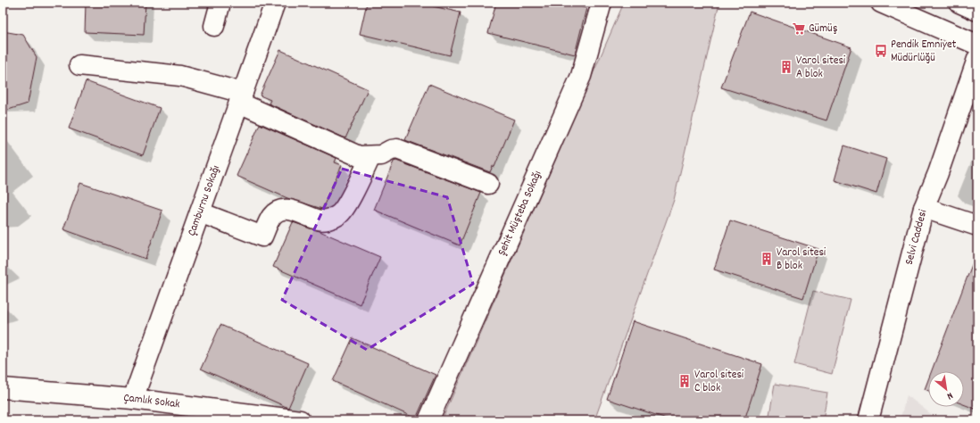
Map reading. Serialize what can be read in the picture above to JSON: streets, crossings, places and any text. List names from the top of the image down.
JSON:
{
  "streets": {
    "street": [
      "Çamburnu Sokağı",
      "Şehit Müşteba Sokağı",
      "Selvi Caddesi",
      "Çamlık Sokak"
    ]
  },
  "crossings": [
    ["Çamburnu Sokağı", "Çamlık Sokak"]
  ],
  "places": {
    "supermarket": ["Gümüş"],
    "bus stop": ["Pendik Emniyet Müdürlüğü"],
    "building": ["Varol sitesi A blok", "Varol sitesi B blok", "Varol sitesi C blok"]
  },
  "north": "bottom right"
}
